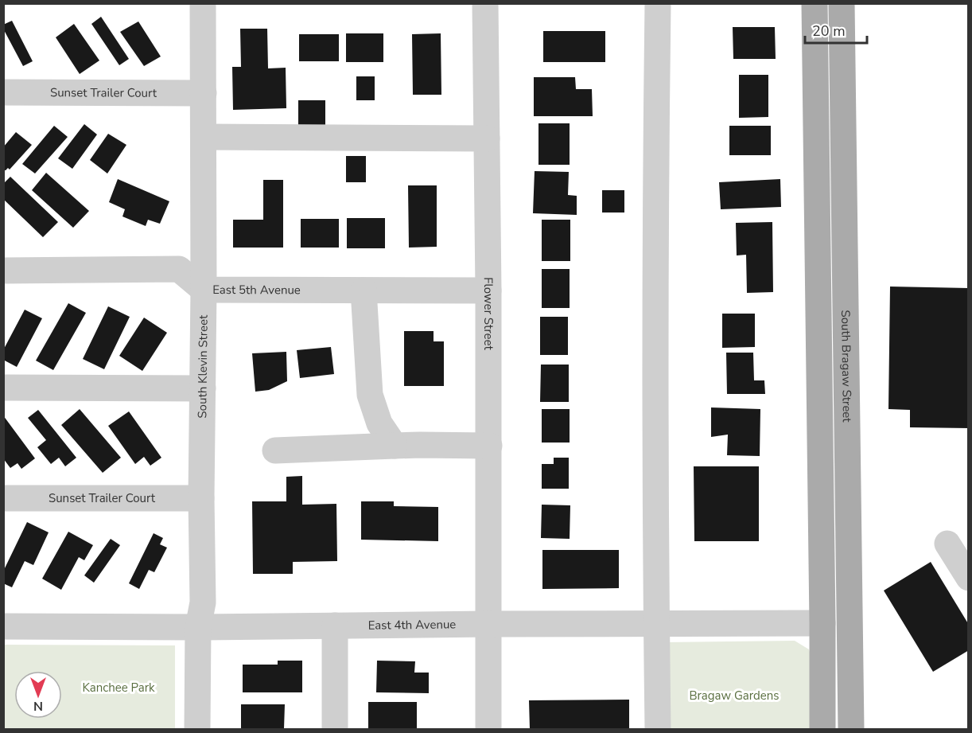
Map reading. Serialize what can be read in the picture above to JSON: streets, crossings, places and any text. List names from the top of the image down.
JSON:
{
  "streets": {
    "main road": ["South Bragaw Street"],
    "street": [
      "Sunset Trailer Court",
      "East 5th Avenue",
      "Flower Street",
      "South Klevin Street",
      "East 4th Avenue"
    ]
  },
  "crossings": [
    ["Sunset Trailer Court", "South Klevin Street"],
    ["East 5th Avenue", "Flower Street"],
    ["East 5th Avenue", "South Klevin Street"],
    ["Flower Street", "East 4th Avenue"],
    ["South Klevin Street", "East 4th Avenue"]
  ],
  "parks": ["Kanchee Park", "Bragaw Gardens"],
  "scale_bar": "20 m",
  "north": "bottom"
}
